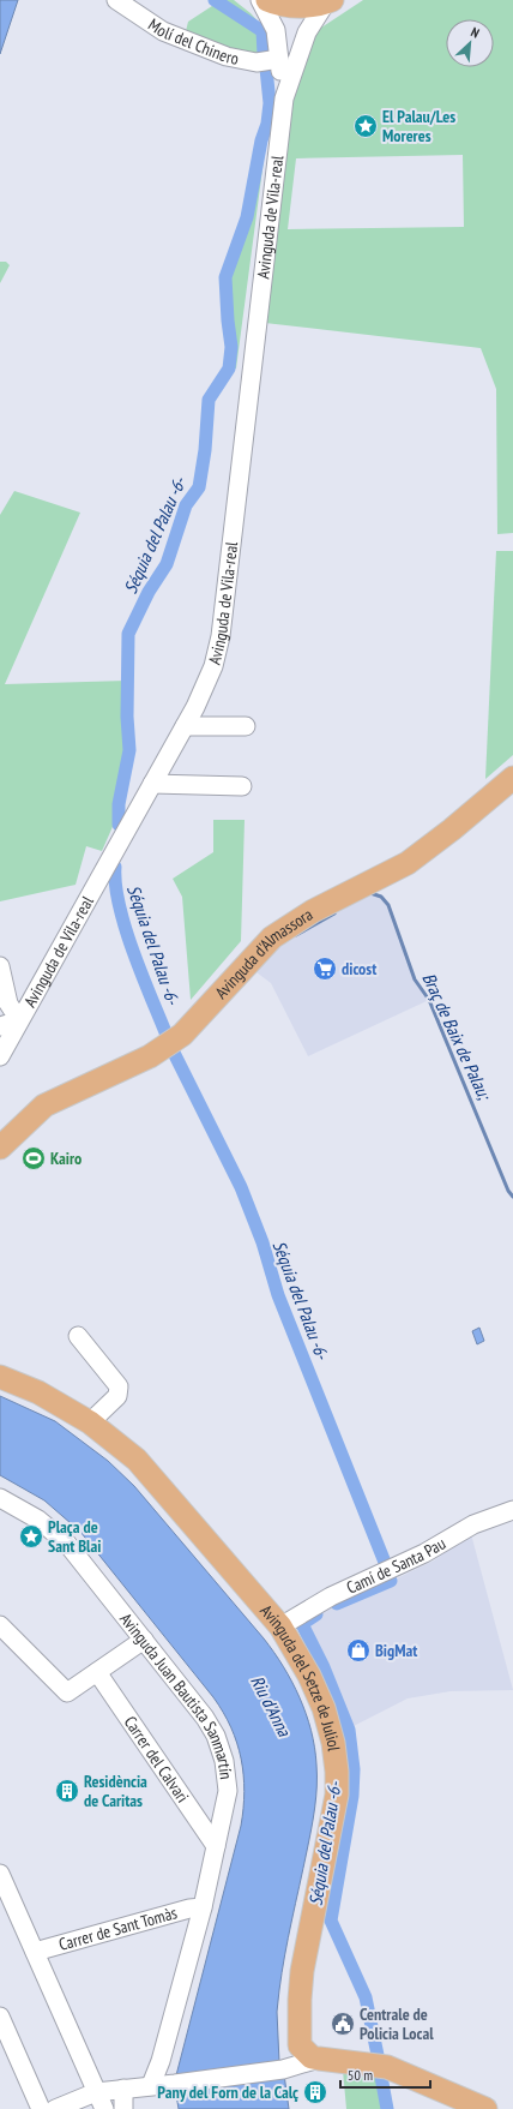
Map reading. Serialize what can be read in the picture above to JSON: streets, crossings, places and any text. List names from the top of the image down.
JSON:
{
  "streets": {
    "main road": ["Avinguda d'Almassora", "Avinguda del Setze de Juliol"],
    "street": [
      "Molí del Chinero",
      "Avinguda de Vila-real",
      "Camí de Santa Pau",
      "Avinguda Juan Bautista Sanmartín",
      "Carrer del Calvari",
      "Carrer de Sant Tomàs"
    ]
  },
  "crossings": [
    ["Molí del Chinero", "Avinguda de Vila-real"],
    ["Camí de Santa Pau", "Avinguda del Setze de Juliol"],
    ["Avinguda Juan Bautista Sanmartín", "Carrer del Calvari"],
    ["Avinguda Juan Bautista Sanmartín", "Carrer de Sant Tomàs"]
  ],
  "water": ["Séquia del Palau -6-", "Braç de Baix de Palau;", "Riu d'Anna"],
  "places": {
    "place": ["El Palau/Les Moreres", "Plaça de Sant Blai"],
    "supermarket": ["dicost"],
    "sports": ["Kairo"],
    "shop": ["BigMat"],
    "building": ["Residència de Caritas", "Pany del Forn de la Calç"],
    "public building": ["Centrale de Policia Local"]
  },
  "scale_bar": "50 m",
  "north": "top right"
}
